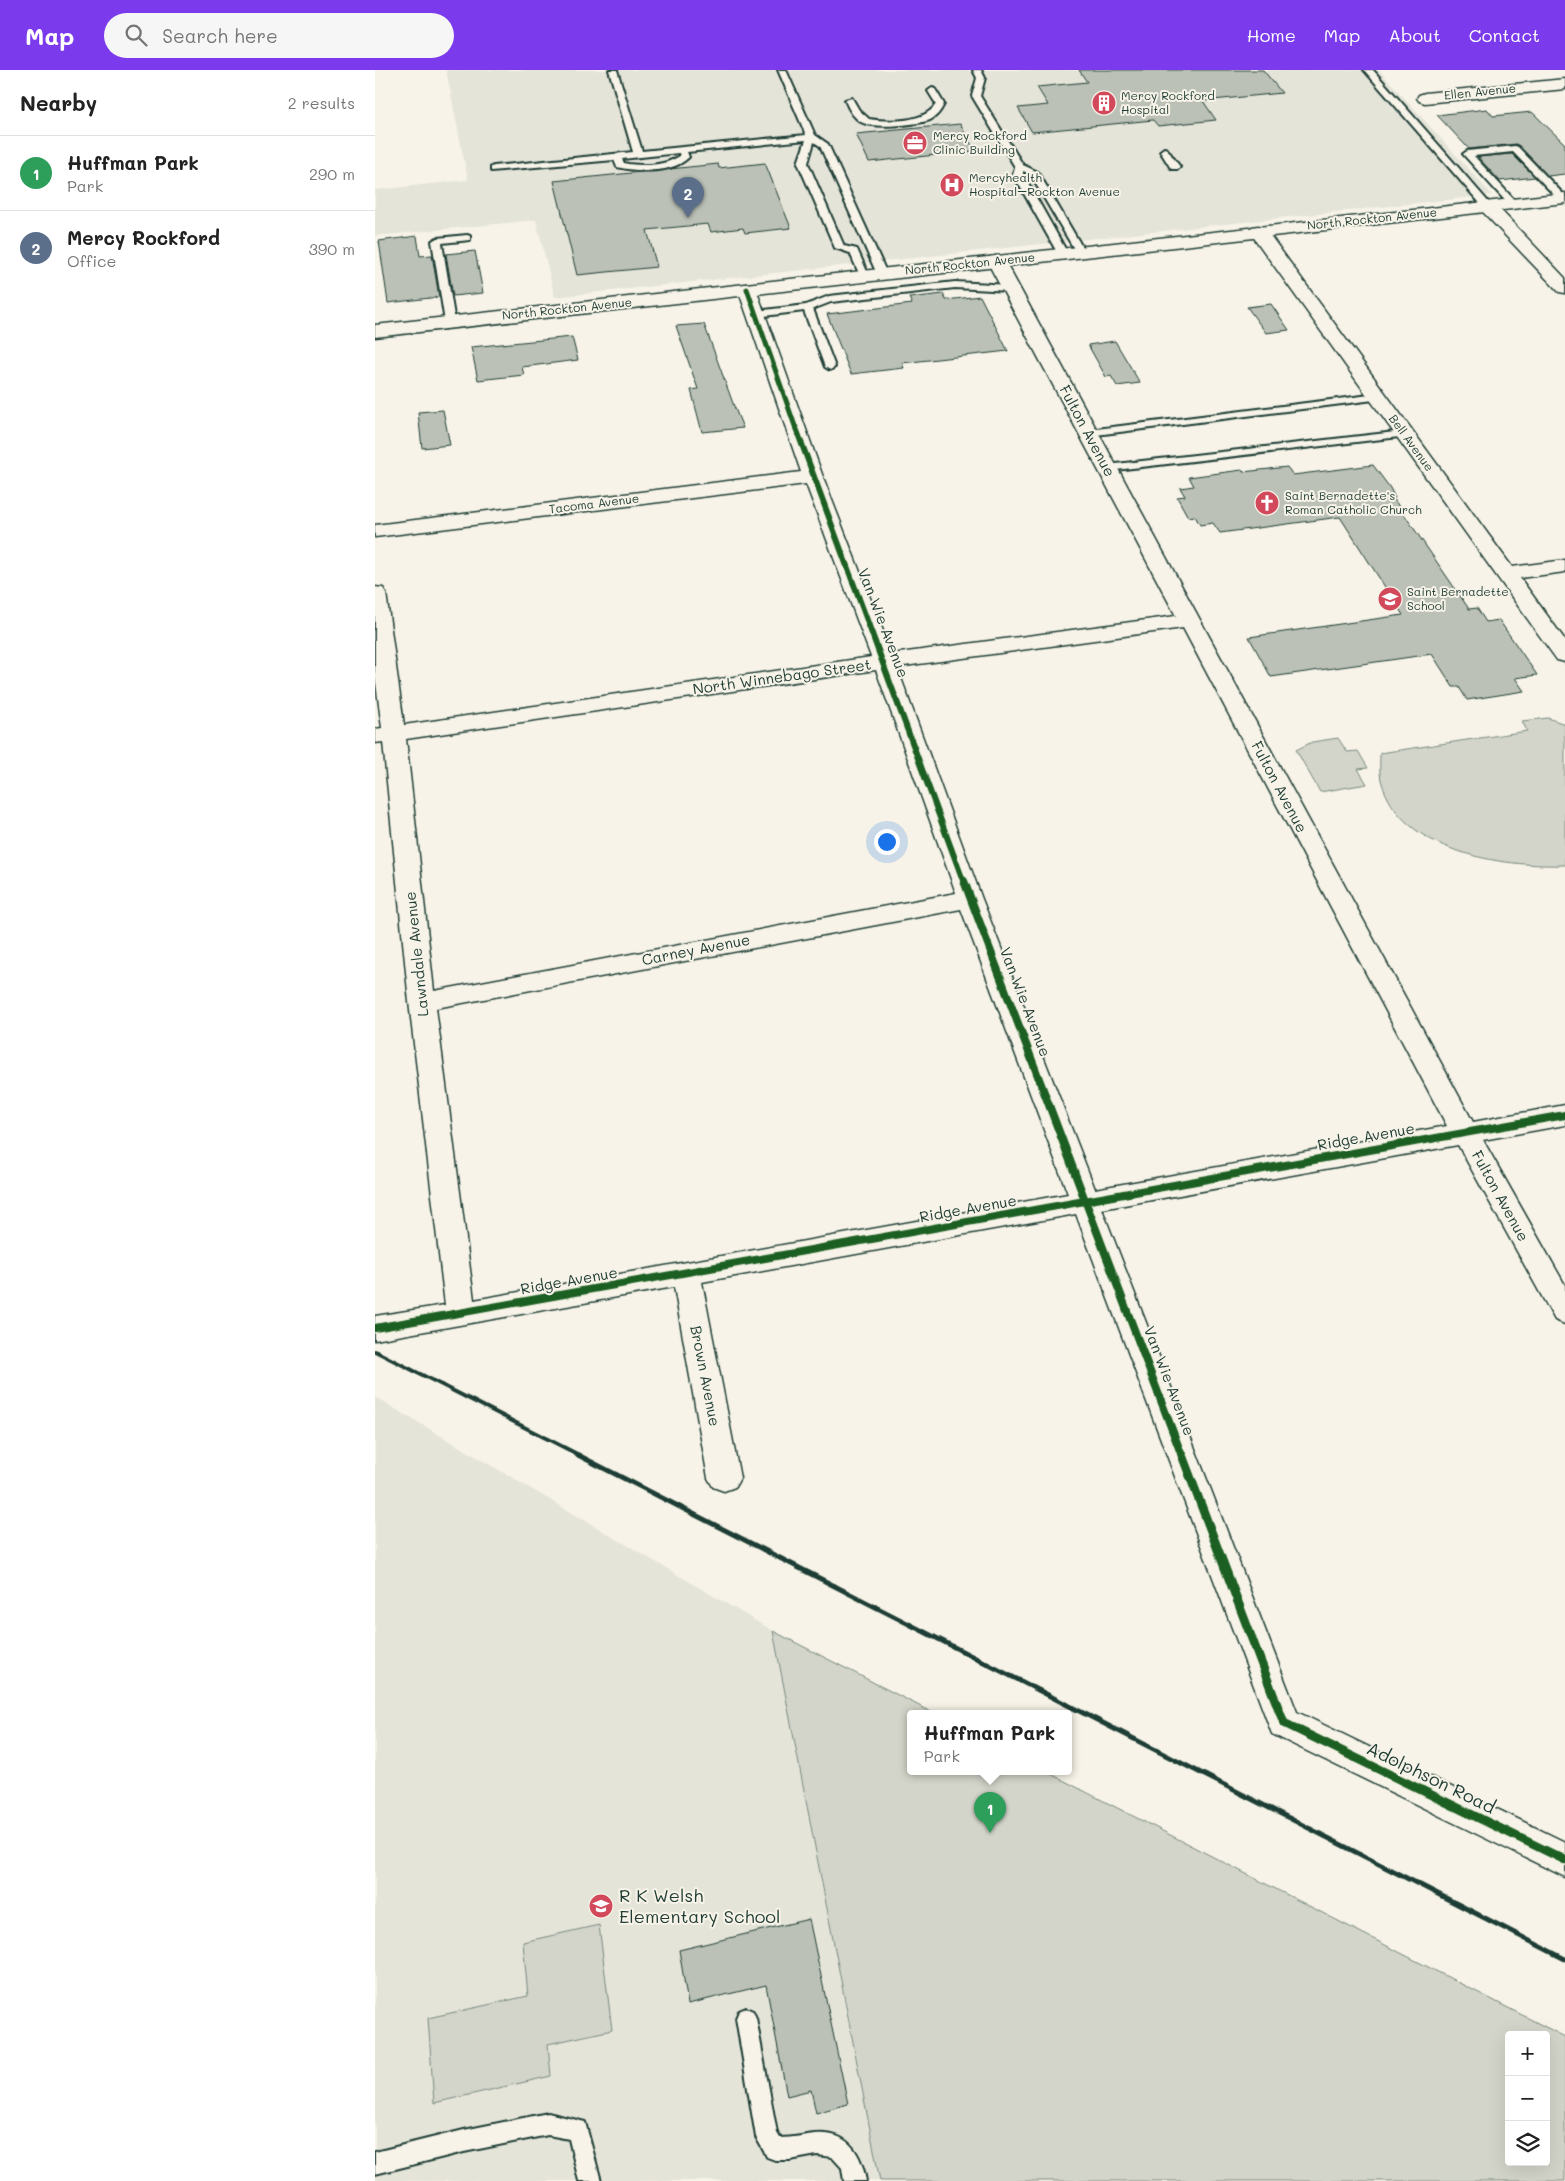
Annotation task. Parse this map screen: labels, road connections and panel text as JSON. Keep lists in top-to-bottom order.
{
  "streets": {
    "street": [
      "Ellen Avenue",
      "North Rockton Avenue",
      "Fulton Avenue",
      "Bell Avenue",
      "Tacoma Avenue",
      "Van Wie Avenue",
      "North Winnebago Street",
      "Carney Avenue",
      "Lawndale Avenue",
      "Ridge Avenue",
      "Brown Avenue",
      "Adolphson Road"
    ]
  },
  "crossings": [
    ["North Rockton Avenue", "Fulton Avenue"],
    ["North Rockton Avenue", "Bell Avenue"],
    ["North Rockton Avenue", "Van Wie Avenue"],
    ["Fulton Avenue", "North Winnebago Street"],
    ["Fulton Avenue", "Ridge Avenue"],
    ["Tacoma Avenue", "Van Wie Avenue"],
    ["Van Wie Avenue", "North Winnebago Street"],
    ["Van Wie Avenue", "Carney Avenue"],
    ["Van Wie Avenue", "Ridge Avenue"],
    ["Van Wie Avenue", "Adolphson Road"],
    ["North Winnebago Street", "Lawndale Avenue"],
    ["Carney Avenue", "Lawndale Avenue"],
    ["Lawndale Avenue", "Ridge Avenue"],
    ["Ridge Avenue", "Brown Avenue"]
  ],
  "places": {
    "building": ["Mercy Rockford Hospital"],
    "office": ["Mercy Rockford Clinic Building"],
    "hospital": ["Mercyhealth Hospital–Rockton Avenue"],
    "church": ["Saint Bernadette's Roman Catholic Church"],
    "school or university": ["Saint Bernadette School", "R K Welsh Elementary School"]
  },
  "page": {
    "header": "Map",
    "search": "Search here",
    "nav": [
      "Home",
      "Map",
      "About",
      "Contact"
    ],
    "heading": ["Nearby", "2 results"],
    "list": [
      {
        "mark": "1",
        "name": "Huffman Park",
        "note": "Park",
        "value": "290 m"
      },
      {
        "mark": "2",
        "name": "Mercy Rockford",
        "note": "Office",
        "value": "390 m"
      }
    ],
    "pins": ["2", "1"],
    "popup": ["Huffman Park", "Park"],
    "map_buttons": ["+", "−"]
  }
}
